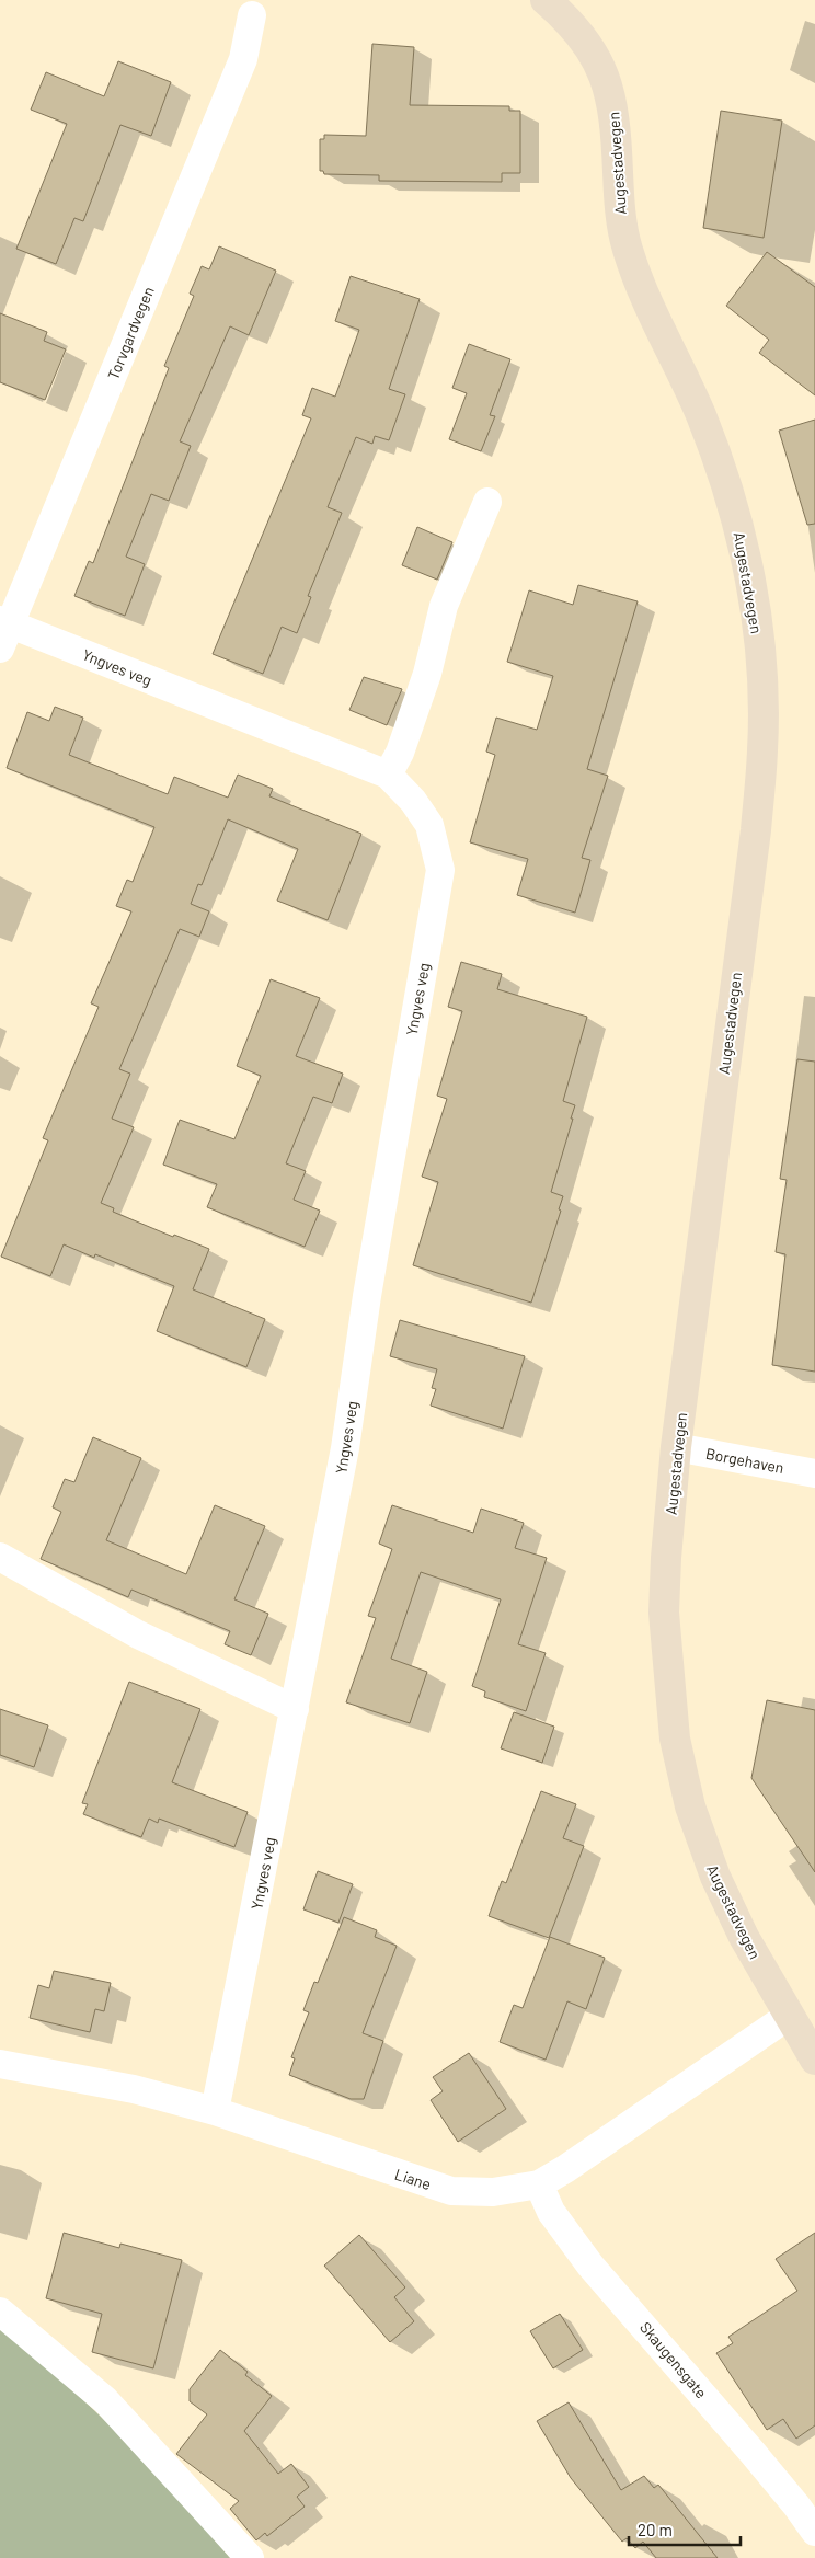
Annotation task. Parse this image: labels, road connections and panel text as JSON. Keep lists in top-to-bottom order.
{
  "streets": {
    "main road": ["Augestadvegen"],
    "street": [
      "Torvgardvegen",
      "Yngves veg",
      "Borgehaven",
      "Liane",
      "Skaugensgate"
    ]
  },
  "crossings": [
    ["Augestadvegen", "Borgehaven"],
    ["Augestadvegen", "Liane"],
    ["Torvgardvegen", "Yngves veg"],
    ["Yngves veg", "Liane"],
    ["Liane", "Skaugensgate"]
  ],
  "scale_bar": "20 m"
}
